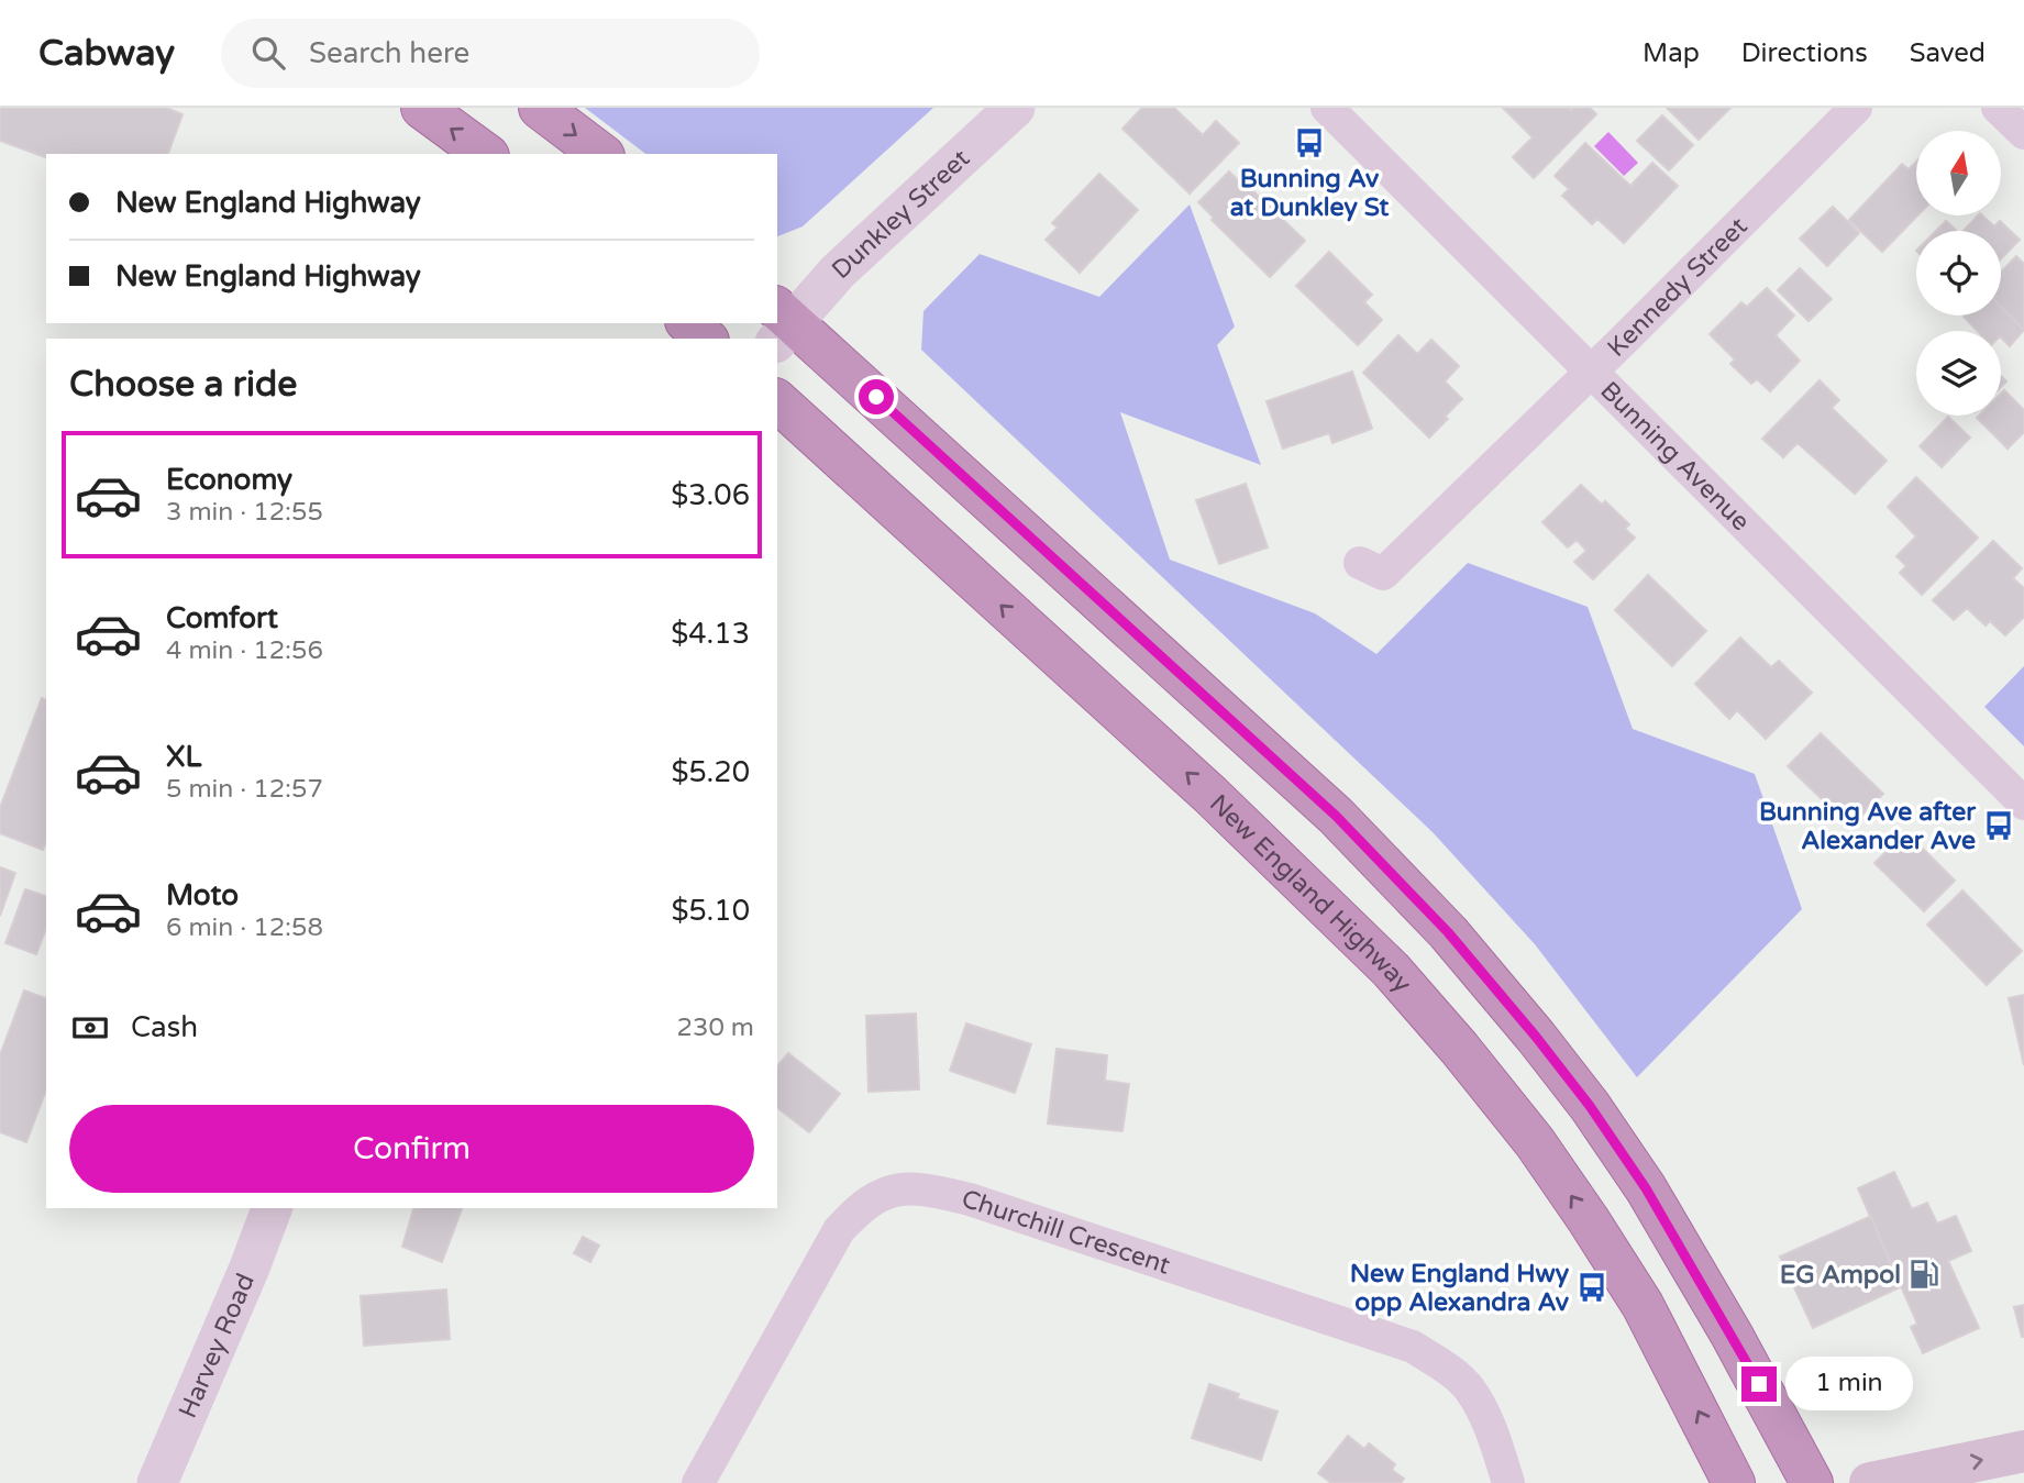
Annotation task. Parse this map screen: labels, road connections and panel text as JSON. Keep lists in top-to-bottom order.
{
  "streets": {
    "highway": ["New England Highway"],
    "street": [
      "Dunkley Street",
      "Kennedy Street",
      "Bunning Avenue",
      "Churchill Crescent",
      "Harvey Road"
    ]
  },
  "crossings": [
    ["Kennedy Street", "Bunning Avenue"]
  ],
  "places": {
    "bus stop": ["Bunning Av at Dunkley St", "Bunning Ave after Alexander Ave", "New England Hwy opp Alexandra Av"],
    "fuel station": ["EG Ampol"]
  },
  "north": "top",
  "page": {
    "header": "Cabway",
    "search": "Search here",
    "nav": ["Map", "Directions", "Saved"],
    "banner": ["New England Highway", "New England Highway"],
    "heading": "Choose a ride",
    "list": [
      {
        "name": "Economy",
        "note": "3 min · 12:55",
        "value": "$3.06"
      },
      {
        "name": "Comfort",
        "note": "4 min · 12:56",
        "value": "$4.13"
      },
      {
        "name": "XL",
        "note": "5 min · 12:57",
        "value": "$5.20"
      },
      {
        "name": "Moto",
        "note": "6 min · 12:58",
        "value": "$5.10"
      }
    ],
    "pay": ["Cash", "230 m"],
    "buttons": "Confirm",
    "bubble": "1 min"
  }
}
